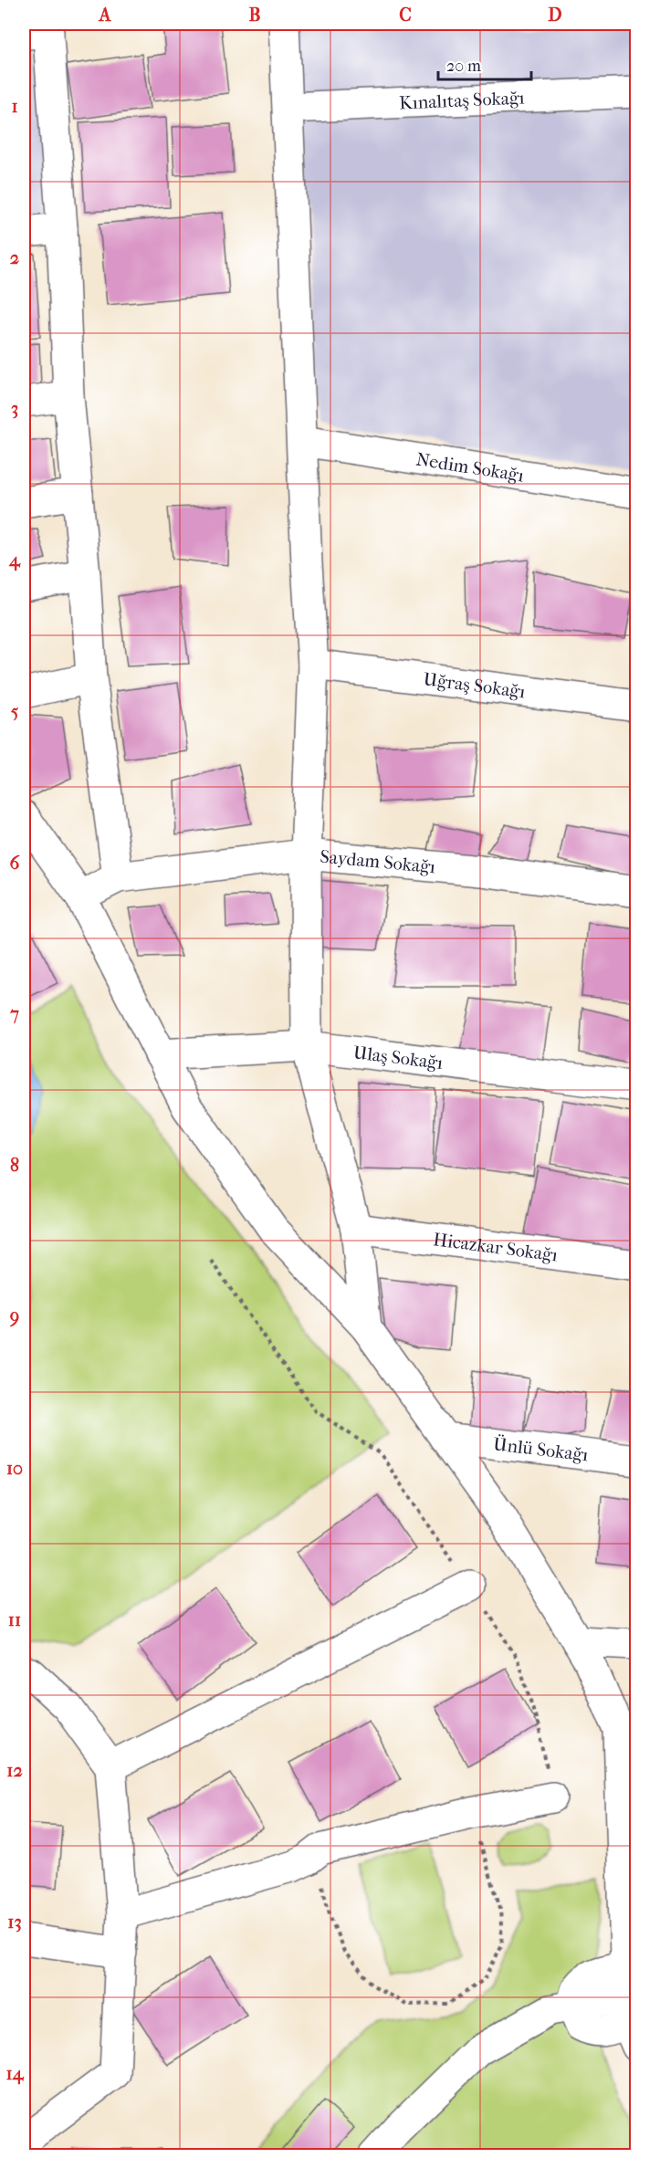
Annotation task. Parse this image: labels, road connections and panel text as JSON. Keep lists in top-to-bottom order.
{
  "streets": {
    "street": [
      "Kınalıtaş Sokağı",
      "Nedim Sokağı",
      "Uğraş Sokağı",
      "Saydam Sokağı",
      "Ulaş Sokağı",
      "Hicazkar Sokağı",
      "Ünlü Sokağı"
    ]
  },
  "scale_bar": "20 m",
  "grid": {
    "columns": [
      "A",
      "B",
      "C",
      "D"
    ],
    "rows": [
      "1",
      "2",
      "3",
      "4",
      "5",
      "6",
      "7",
      "8",
      "9",
      "10",
      "11",
      "12",
      "13",
      "14"
    ]
  }
}
